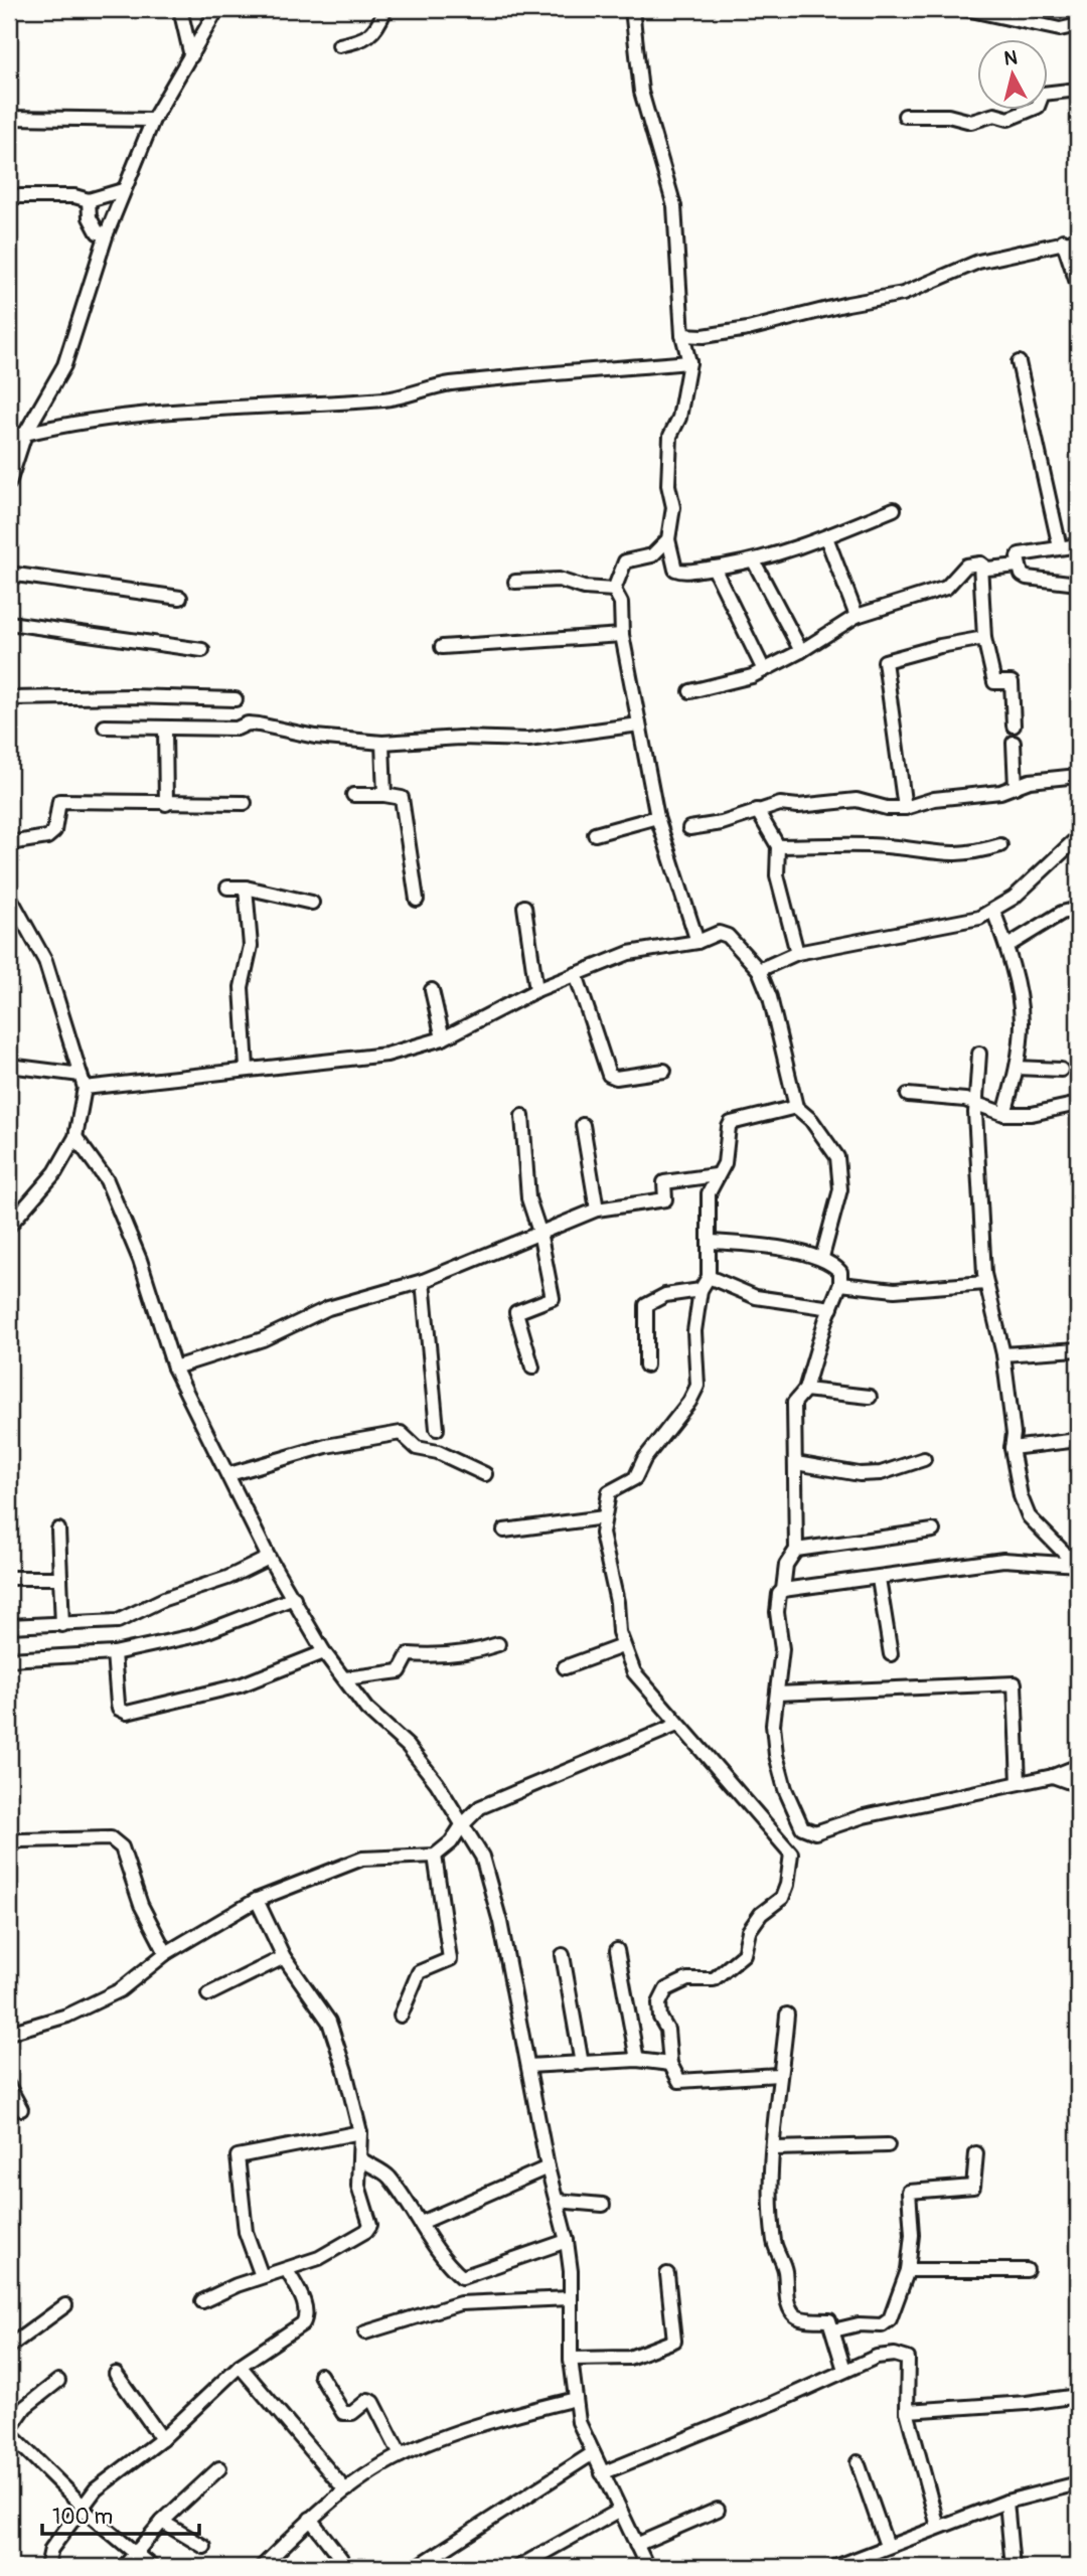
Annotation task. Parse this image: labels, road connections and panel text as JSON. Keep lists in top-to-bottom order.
{
  "scale_bar": "100 m",
  "north": "top"
}
